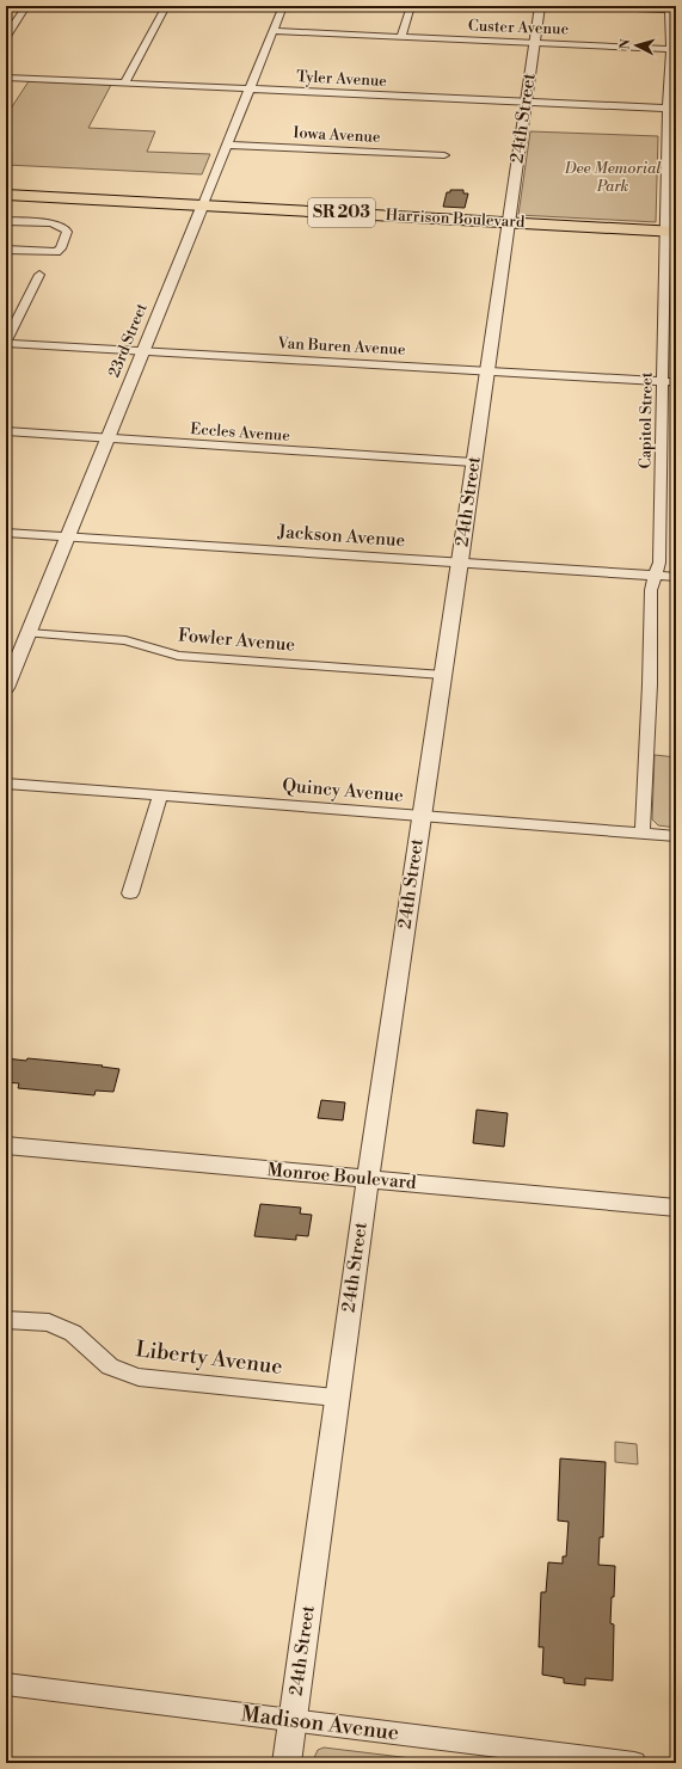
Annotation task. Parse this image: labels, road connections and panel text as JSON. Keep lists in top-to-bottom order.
{
  "streets": {
    "main road": ["SR 203", "Harrison Boulevard"],
    "street": [
      "Custer Avenue",
      "Tyler Avenue",
      "24th Street",
      "Iowa Avenue",
      "23rd Street",
      "Van Buren Avenue",
      "Capitol Street",
      "Eccles Avenue",
      "Jackson Avenue",
      "Fowler Avenue",
      "Quincy Avenue",
      "Monroe Boulevard",
      "Liberty Avenue",
      "Madison Avenue"
    ]
  },
  "crossings": [
    ["Custer Avenue", "24th Street"],
    ["Custer Avenue", "23rd Street"],
    ["Custer Avenue", "Capitol Street"],
    ["Tyler Avenue", "24th Street"],
    ["Tyler Avenue", "23rd Street"],
    ["Tyler Avenue", "Capitol Street"],
    ["24th Street", "Harrison Boulevard"],
    ["24th Street", "Van Buren Avenue"],
    ["24th Street", "Eccles Avenue"],
    ["24th Street", "Jackson Avenue"],
    ["24th Street", "Fowler Avenue"],
    ["24th Street", "Quincy Avenue"],
    ["24th Street", "Monroe Boulevard"],
    ["24th Street", "Liberty Avenue"],
    ["24th Street", "Madison Avenue"],
    ["Iowa Avenue", "23rd Street"],
    ["Harrison Boulevard", "23rd Street"],
    ["Harrison Boulevard", "Capitol Street"],
    ["23rd Street", "Van Buren Avenue"],
    ["23rd Street", "Eccles Avenue"],
    ["23rd Street", "Jackson Avenue"],
    ["23rd Street", "Fowler Avenue"],
    ["Van Buren Avenue", "Capitol Street"],
    ["Capitol Street", "Jackson Avenue"],
    ["Capitol Street", "Quincy Avenue"]
  ],
  "parks": ["Dee Memorial Park"],
  "north": "left"
}
